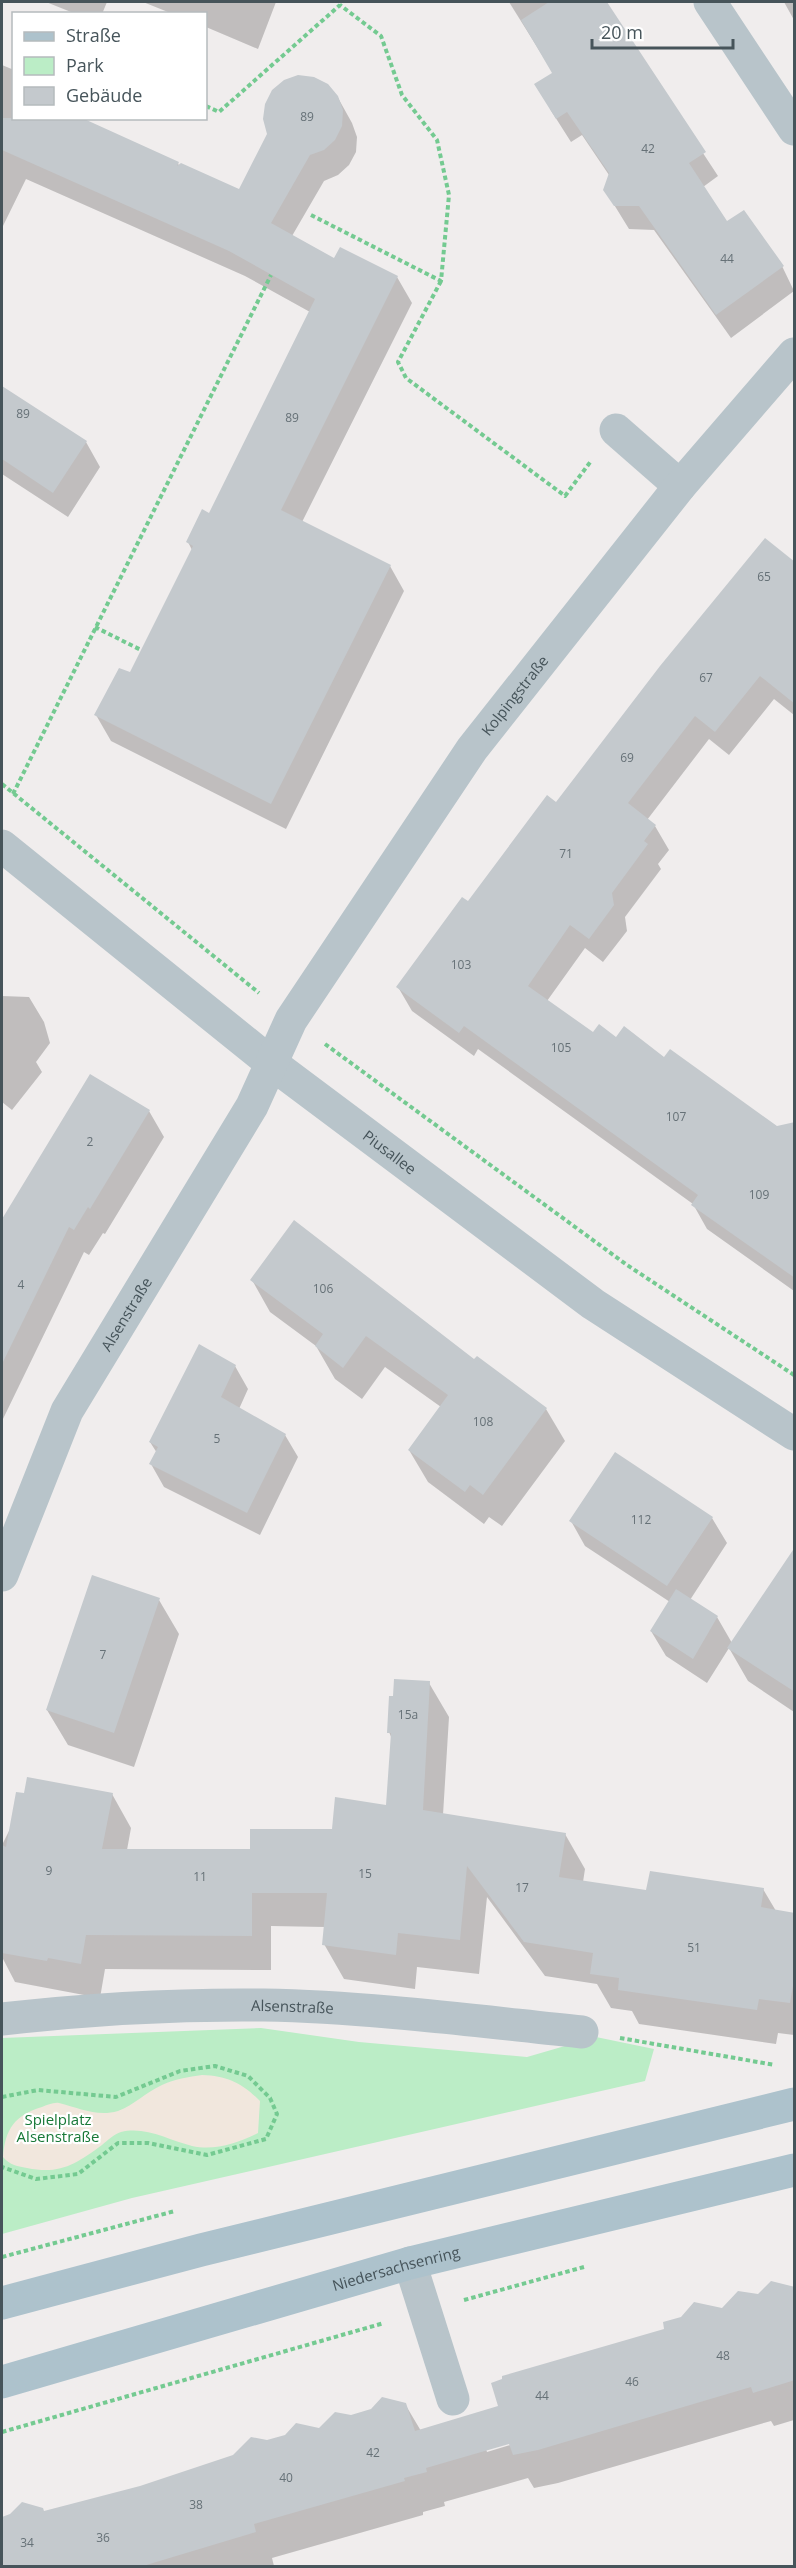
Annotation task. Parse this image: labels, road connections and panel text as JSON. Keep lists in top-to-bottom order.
{
  "streets": {
    "main road": ["Niedersachsenring"],
    "street": ["Kolpingstraße", "Piusallee", "Alsenstraße"]
  },
  "crossings": [
    ["Kolpingstraße", "Piusallee"],
    ["Kolpingstraße", "Alsenstraße"],
    ["Piusallee", "Alsenstraße"]
  ],
  "parks": ["Spielplatz Alsenstraße"],
  "house_numbers": [
    "89",
    "42",
    "44",
    "89",
    "89",
    "65",
    "67",
    "69",
    "71",
    "103",
    "105",
    "107",
    "2",
    "109",
    "4",
    "106",
    "108",
    "5",
    "112",
    "7",
    "15a",
    "9",
    "15",
    "11",
    "17",
    "51",
    "48",
    "46",
    "44",
    "42",
    "40",
    "38",
    "36",
    "34"
  ],
  "legend": ["Straße", "Park", "Gebäude"],
  "scale_bar": "20 m"
}
